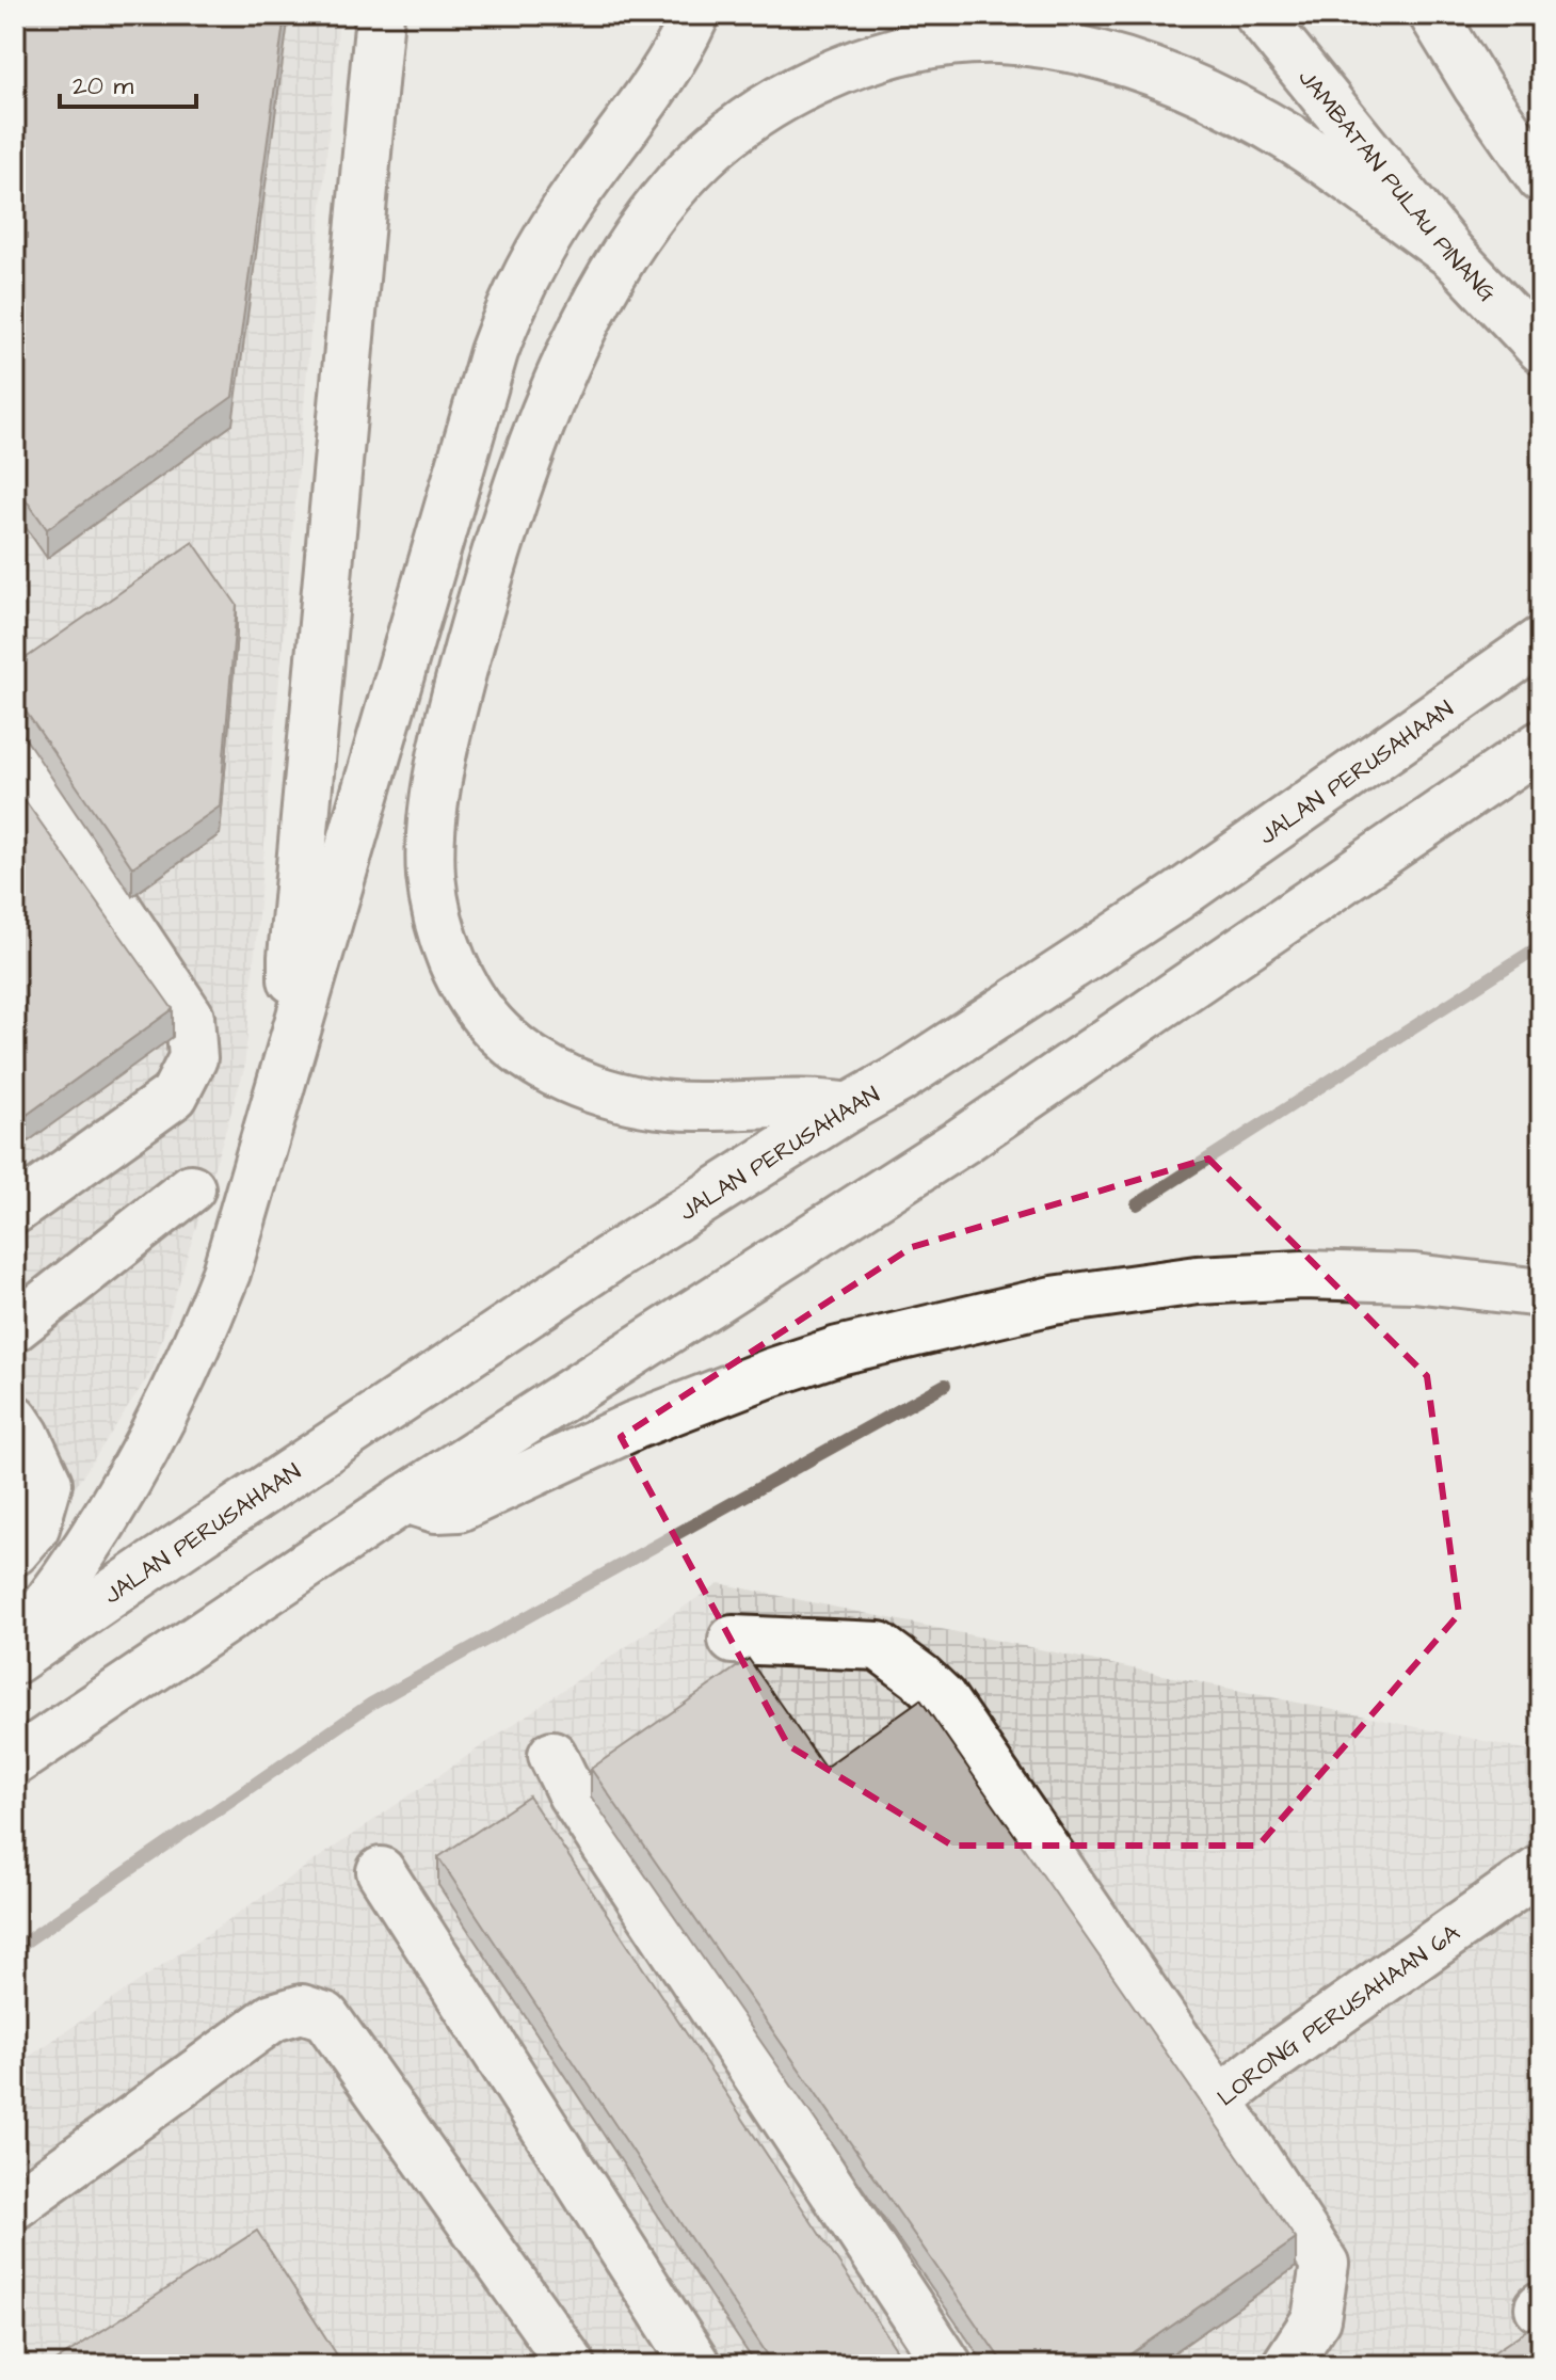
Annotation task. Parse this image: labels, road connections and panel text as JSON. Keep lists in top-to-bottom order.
{
  "streets": {
    "main road": ["JAMBATAN PULAU PINANG", "JALAN PERUSAHAAN", "LORONG PERUSAHAAN 6A"]
  },
  "scale_bar": "20 m"
}
